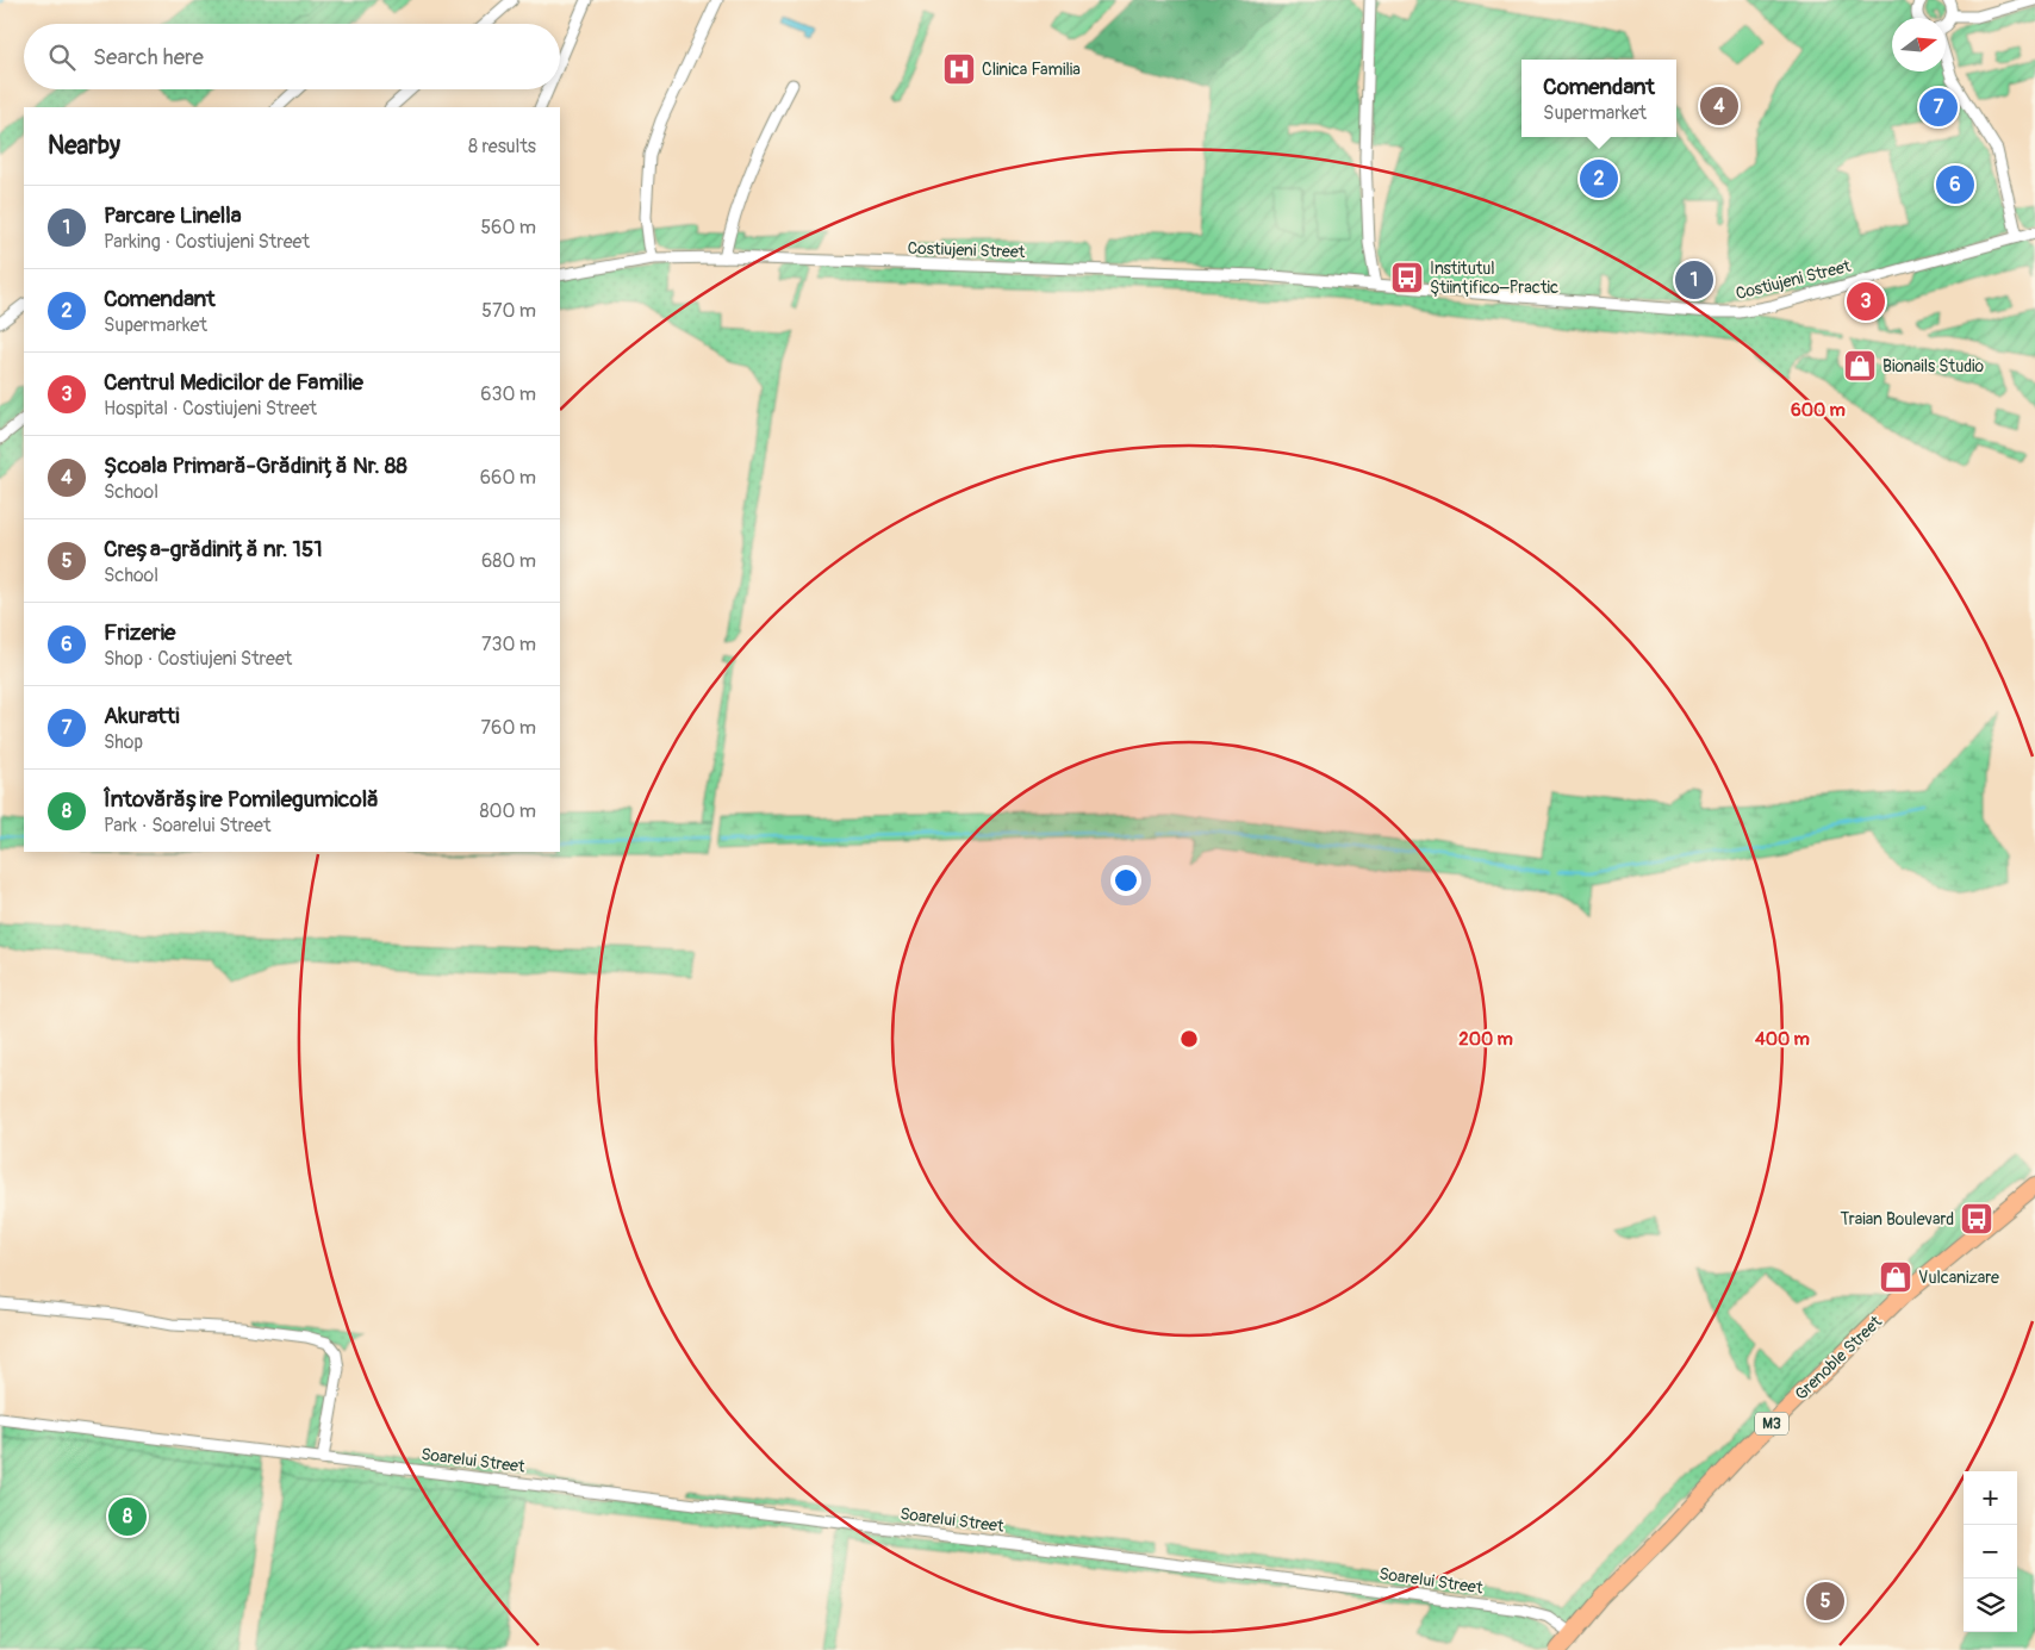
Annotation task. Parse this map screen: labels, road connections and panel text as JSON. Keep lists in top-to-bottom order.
{
  "streets": {
    "highway": ["Grenoble Street", "M3"],
    "street": ["Costiujeni Street", "Soarelui Street"]
  },
  "crossings": [
    ["Grenoble Street", "Soarelui Street"]
  ],
  "places": {
    "hospital": ["Clinica Familia"],
    "bus stop": ["Institutul Ştiinţifico–Practic", "Traian Boulevard"],
    "shop": ["Bionails Studio", "Vulcanizare"]
  },
  "north": "right",
  "page": {
    "search": "Search here",
    "popup": ["Comendant", "Supermarket"],
    "pins": [
      "4",
      "7",
      "2",
      "6",
      "1",
      "3",
      "8",
      "5"
    ],
    "heading": ["Nearby", "8 results"],
    "list": [
      {
        "mark": "1",
        "name": "Parcare Linella",
        "note": "Parking · Costiujeni Street",
        "value": "560 m"
      },
      {
        "mark": "2",
        "name": "Comendant",
        "note": "Supermarket",
        "value": "570 m"
      },
      {
        "mark": "3",
        "name": "Centrul Medicilor de Familie",
        "note": "Hospital · Costiujeni Street",
        "value": "630 m"
      },
      {
        "mark": "4",
        "name": "Școala Primară-Grădiniță Nr. 88",
        "note": "School",
        "value": "660 m"
      },
      {
        "mark": "5",
        "name": "Creșa-grădiniță nr. 151",
        "note": "School",
        "value": "680 m"
      },
      {
        "mark": "6",
        "name": "Frizerie",
        "note": "Shop · Costiujeni Street",
        "value": "730 m"
      },
      {
        "mark": "7",
        "name": "Akuratti",
        "note": "Shop",
        "value": "760 m"
      },
      {
        "mark": "8",
        "name": "Întovărășire Pomilegumicolă",
        "note": "Park · Soarelui Street",
        "value": "800 m"
      }
    ],
    "map_buttons": ["+", "−"]
  },
  "rings": ["600 m", "200 m", "400 m"]
}
